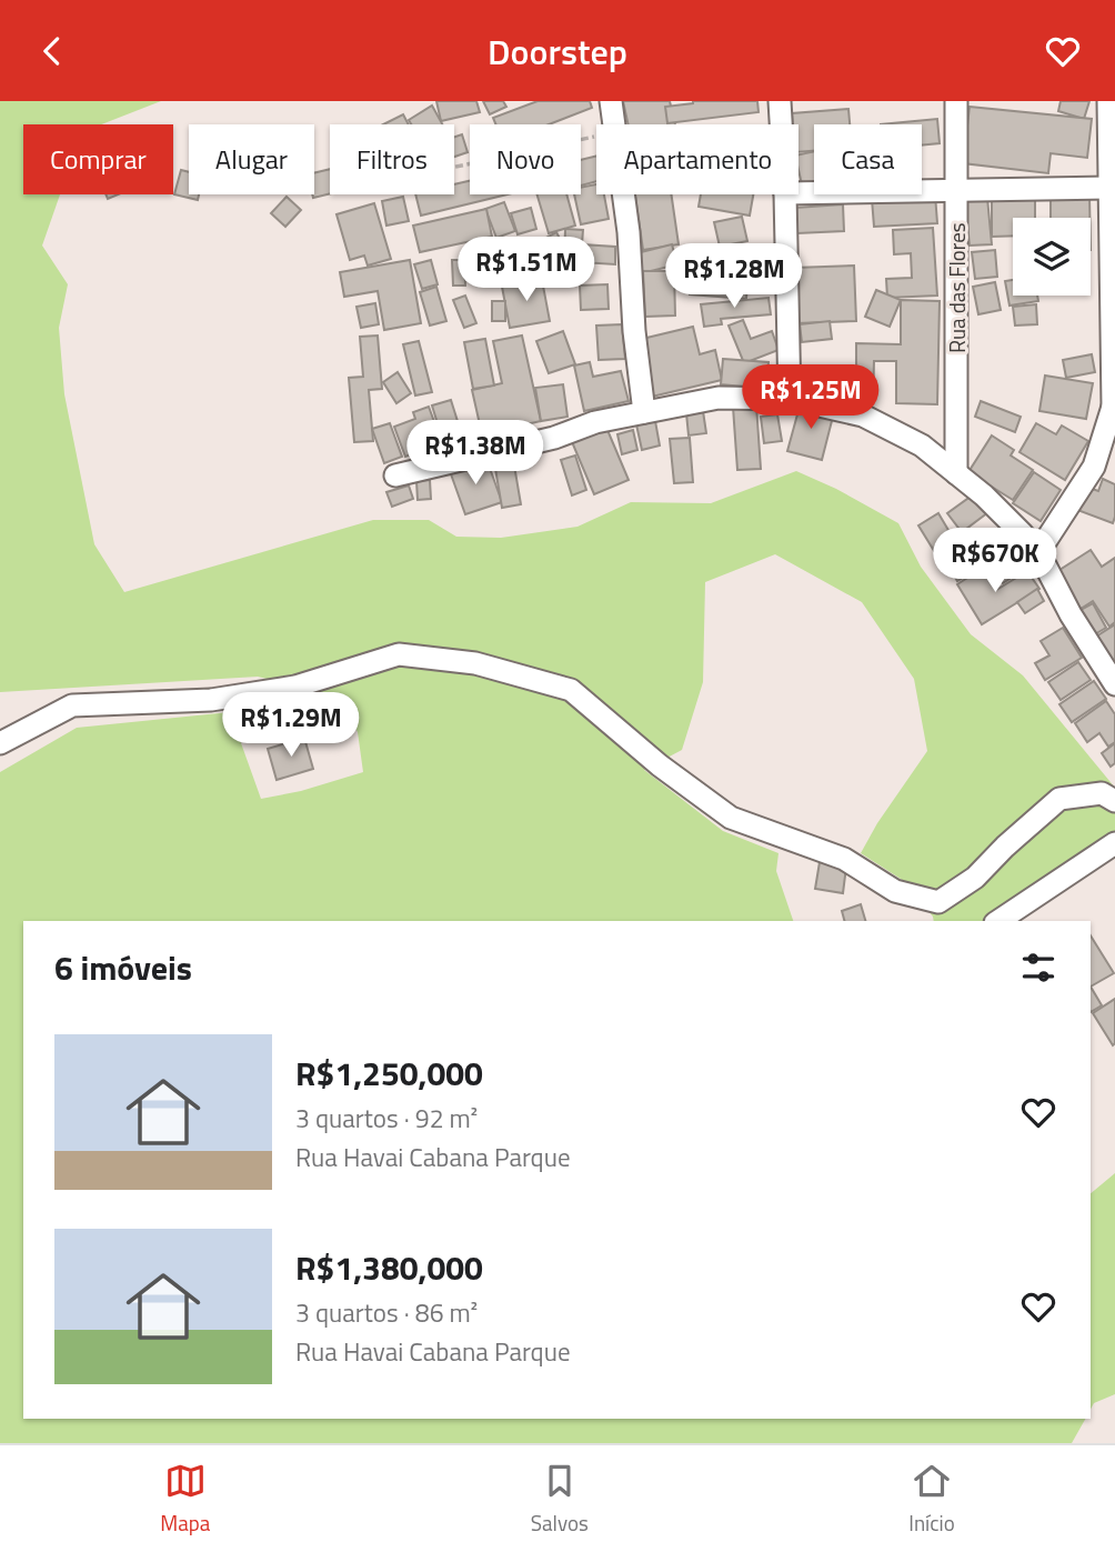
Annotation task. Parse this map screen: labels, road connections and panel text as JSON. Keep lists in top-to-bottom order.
{
  "streets": {
    "street": ["Rua das Flores"]
  },
  "page": {
    "header": "Doorstep",
    "chip": [
      "Comprar",
      "Alugar",
      "Filtros",
      "Novo",
      "Apartamento",
      "Casa"
    ],
    "price": [
      "R$1.51M",
      "R$1.28M",
      "R$1.25M",
      "R$1.38M",
      "R$670K",
      "R$1.29M"
    ],
    "heading": "6 imóveis",
    "list": [
      {
        "name": "R$1,250,000",
        "note": "3 quartos · 92 m² · Rua Havai Cabana Parque"
      },
      {
        "name": "R$1,380,000",
        "note": "3 quartos · 86 m² · Rua Havai Cabana Parque"
      }
    ],
    "tabs": ["Mapa", "Salvos", "Início"]
  }
}
